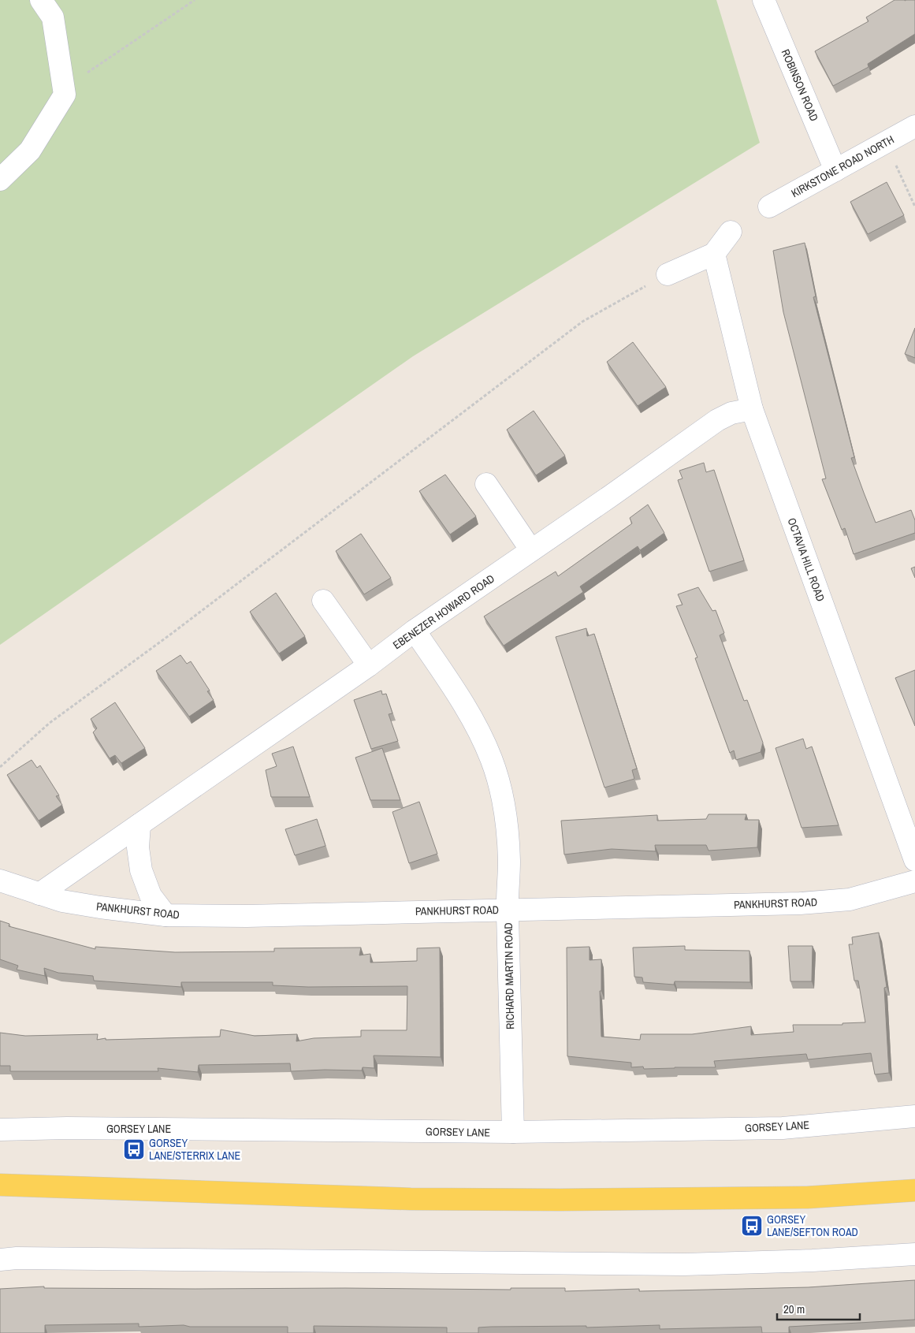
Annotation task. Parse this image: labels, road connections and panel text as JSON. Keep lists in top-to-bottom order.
{
  "streets": {
    "street": [
      "ROBINSON ROAD",
      "KIRKSTONE ROAD NORTH",
      "OCTAVIA HILL ROAD",
      "EBENEZER HOWARD ROAD",
      "PANKHURST ROAD",
      "RICHARD MARTIN ROAD",
      "GORSEY LANE"
    ]
  },
  "crossings": [
    ["ROBINSON ROAD", "KIRKSTONE ROAD NORTH"],
    ["OCTAVIA HILL ROAD", "EBENEZER HOWARD ROAD"],
    ["EBENEZER HOWARD ROAD", "PANKHURST ROAD"],
    ["EBENEZER HOWARD ROAD", "RICHARD MARTIN ROAD"],
    ["PANKHURST ROAD", "RICHARD MARTIN ROAD"],
    ["RICHARD MARTIN ROAD", "GORSEY LANE"]
  ],
  "places": {
    "bus stop": ["GORSEY LANE/STERRIX LANE", "GORSEY LANE/SEFTON ROAD"]
  },
  "scale_bar": "20 m"
}
